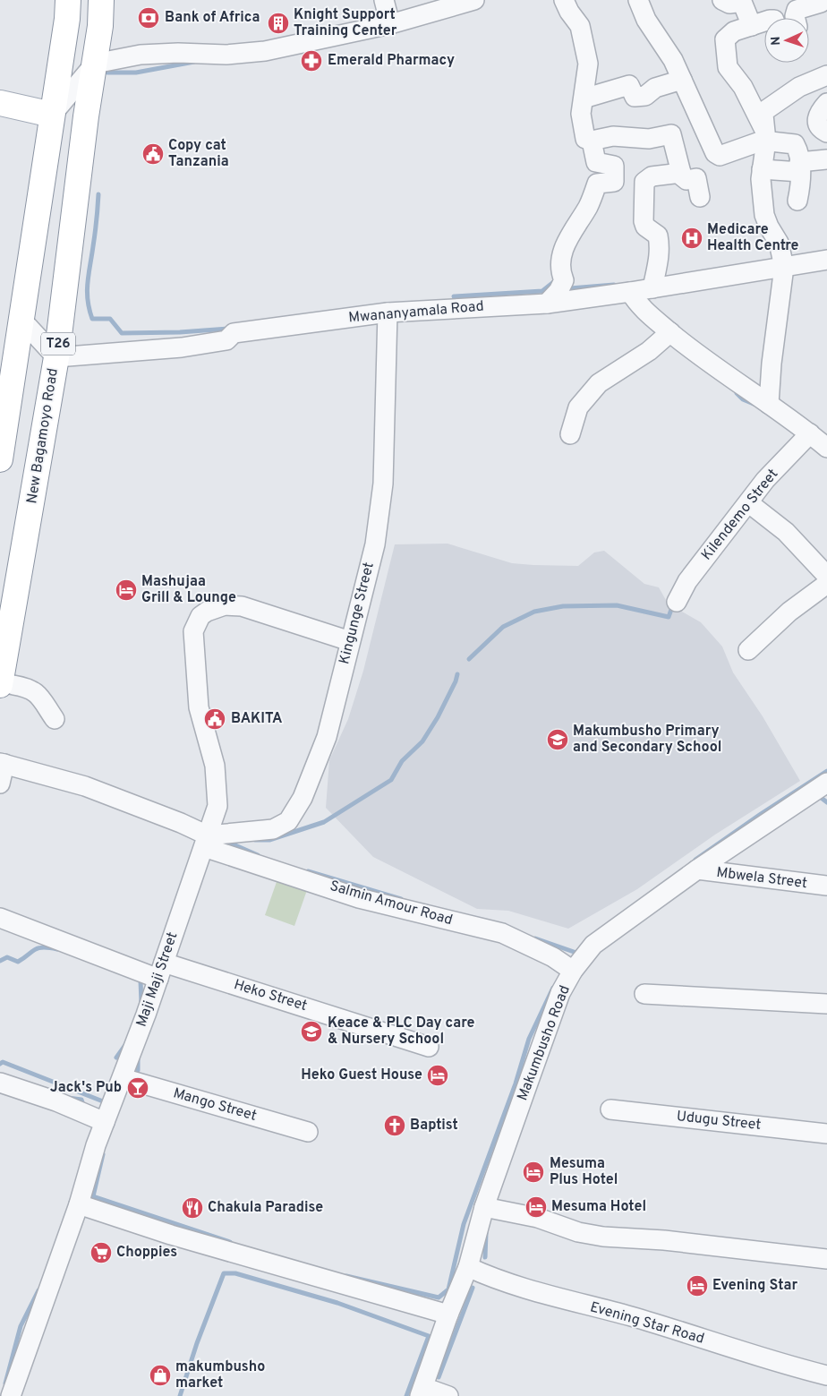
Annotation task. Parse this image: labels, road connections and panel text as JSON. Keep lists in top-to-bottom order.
{
  "streets": {
    "main road": ["T26", "New Bagamoyo Road"],
    "street": [
      "Mwananyamala Road",
      "Kilendemo Street",
      "Kingunge Street",
      "Mbwela Street",
      "Salmin Amour Road",
      "Maji Maji Street",
      "Heko Street",
      "Makumbusho Road",
      "Mango Street",
      "Udugu Street",
      "Evening Star Road"
    ]
  },
  "crossings": [
    ["Mwananyamala Road", "New Bagamoyo Road"],
    ["Mwananyamala Road", "Kingunge Street"],
    ["Kingunge Street", "Salmin Amour Road"],
    ["Kingunge Street", "Maji Maji Street"],
    ["Mbwela Street", "Makumbusho Road"],
    ["Salmin Amour Road", "Maji Maji Street"],
    ["Salmin Amour Road", "Makumbusho Road"],
    ["Maji Maji Street", "Heko Street"],
    ["Maji Maji Street", "Mango Street"],
    ["Makumbusho Road", "Evening Star Road"]
  ],
  "places": {
    "bank": ["Bank of Africa"],
    "building": ["Knight Support Training Center"],
    "pharmacy": ["Emerald Pharmacy"],
    "public building": ["Copy cat Tanzania", "BAKITA"],
    "hospital": ["Medicare Health Centre"],
    "hotel": [
      "Mashujaa Grill & Lounge",
      "Heko Guest House",
      "Mesuma Plus Hotel",
      "Mesuma Hotel",
      "Evening Star"
    ],
    "school or university": ["Makumbusho Primary and Secondary School", "Keace & PLC Day care & Nursery School"],
    "bar": ["Jack's Pub"],
    "church": ["Baptist"],
    "restaurant": ["Chakula Paradise"],
    "supermarket": ["Choppies"],
    "shop": ["makumbusho market"]
  },
  "north": "left"
}
